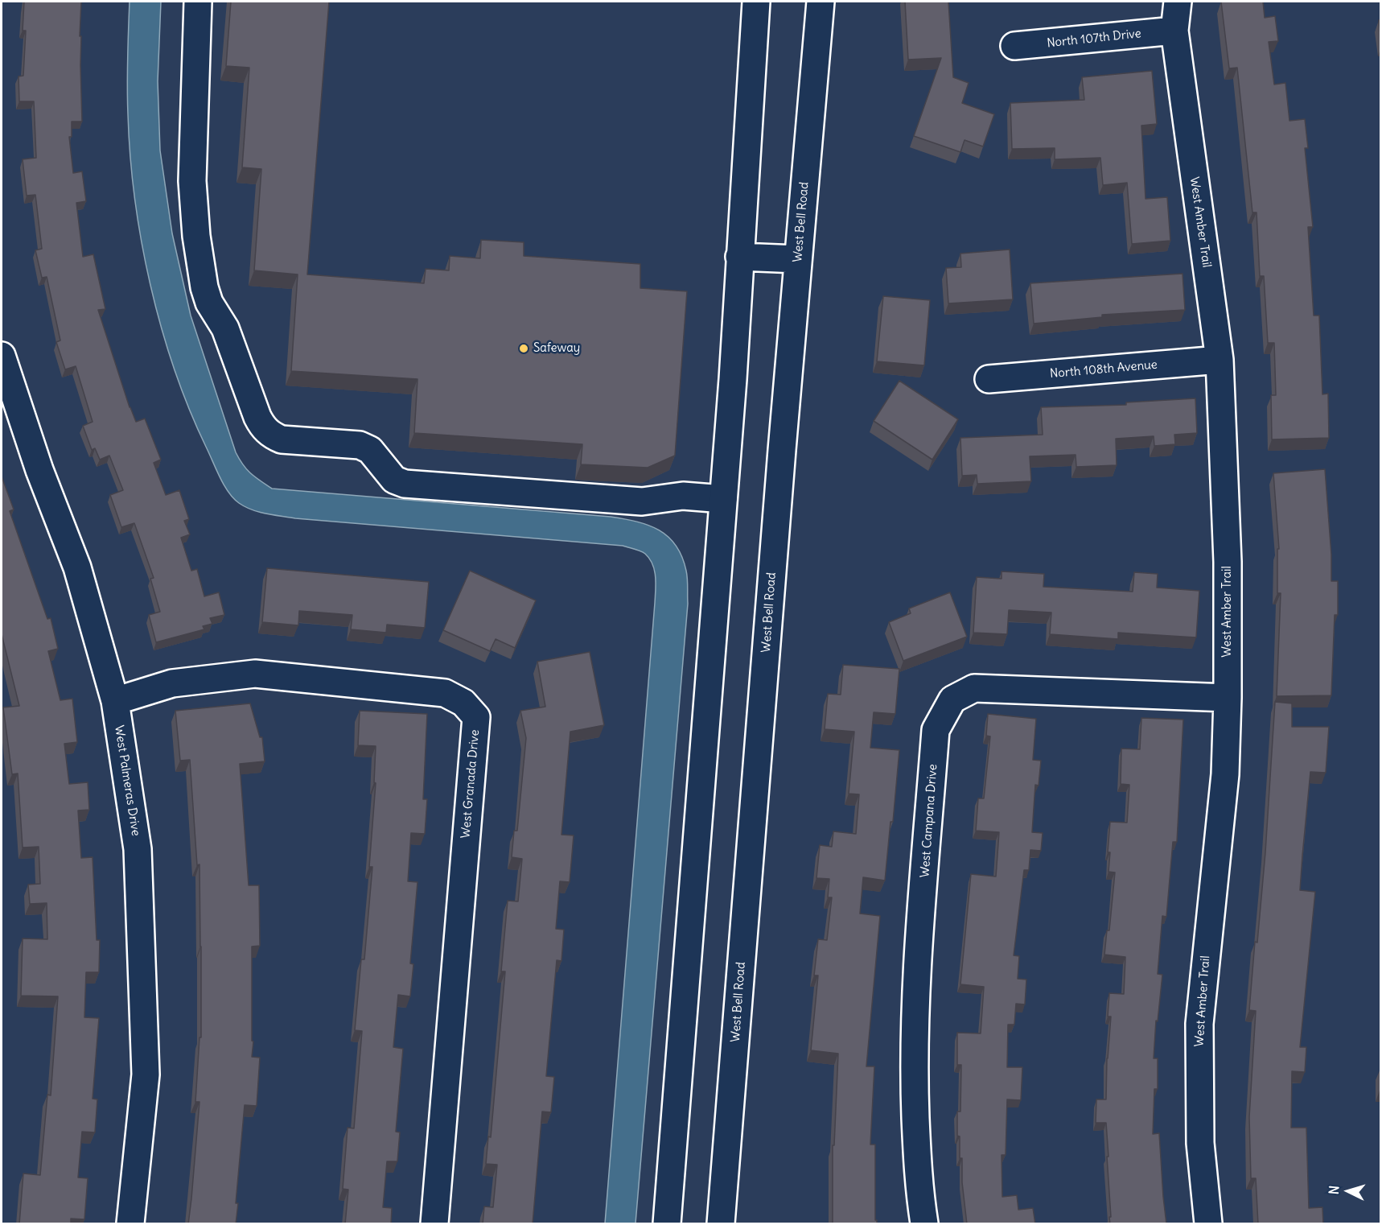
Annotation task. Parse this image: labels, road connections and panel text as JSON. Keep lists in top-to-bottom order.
{
  "streets": {
    "street": [
      "North 107th Drive",
      "West Bell Road",
      "West Amber Trail",
      "North 108th Avenue",
      "West Palmeras Drive",
      "West Granada Drive",
      "West Campana Drive"
    ]
  },
  "crossings": [
    ["North 107th Drive", "West Amber Trail"],
    ["West Amber Trail", "North 108th Avenue"],
    ["West Amber Trail", "West Campana Drive"],
    ["West Palmeras Drive", "West Granada Drive"]
  ],
  "places": ["Safeway"],
  "north": "left"
}
